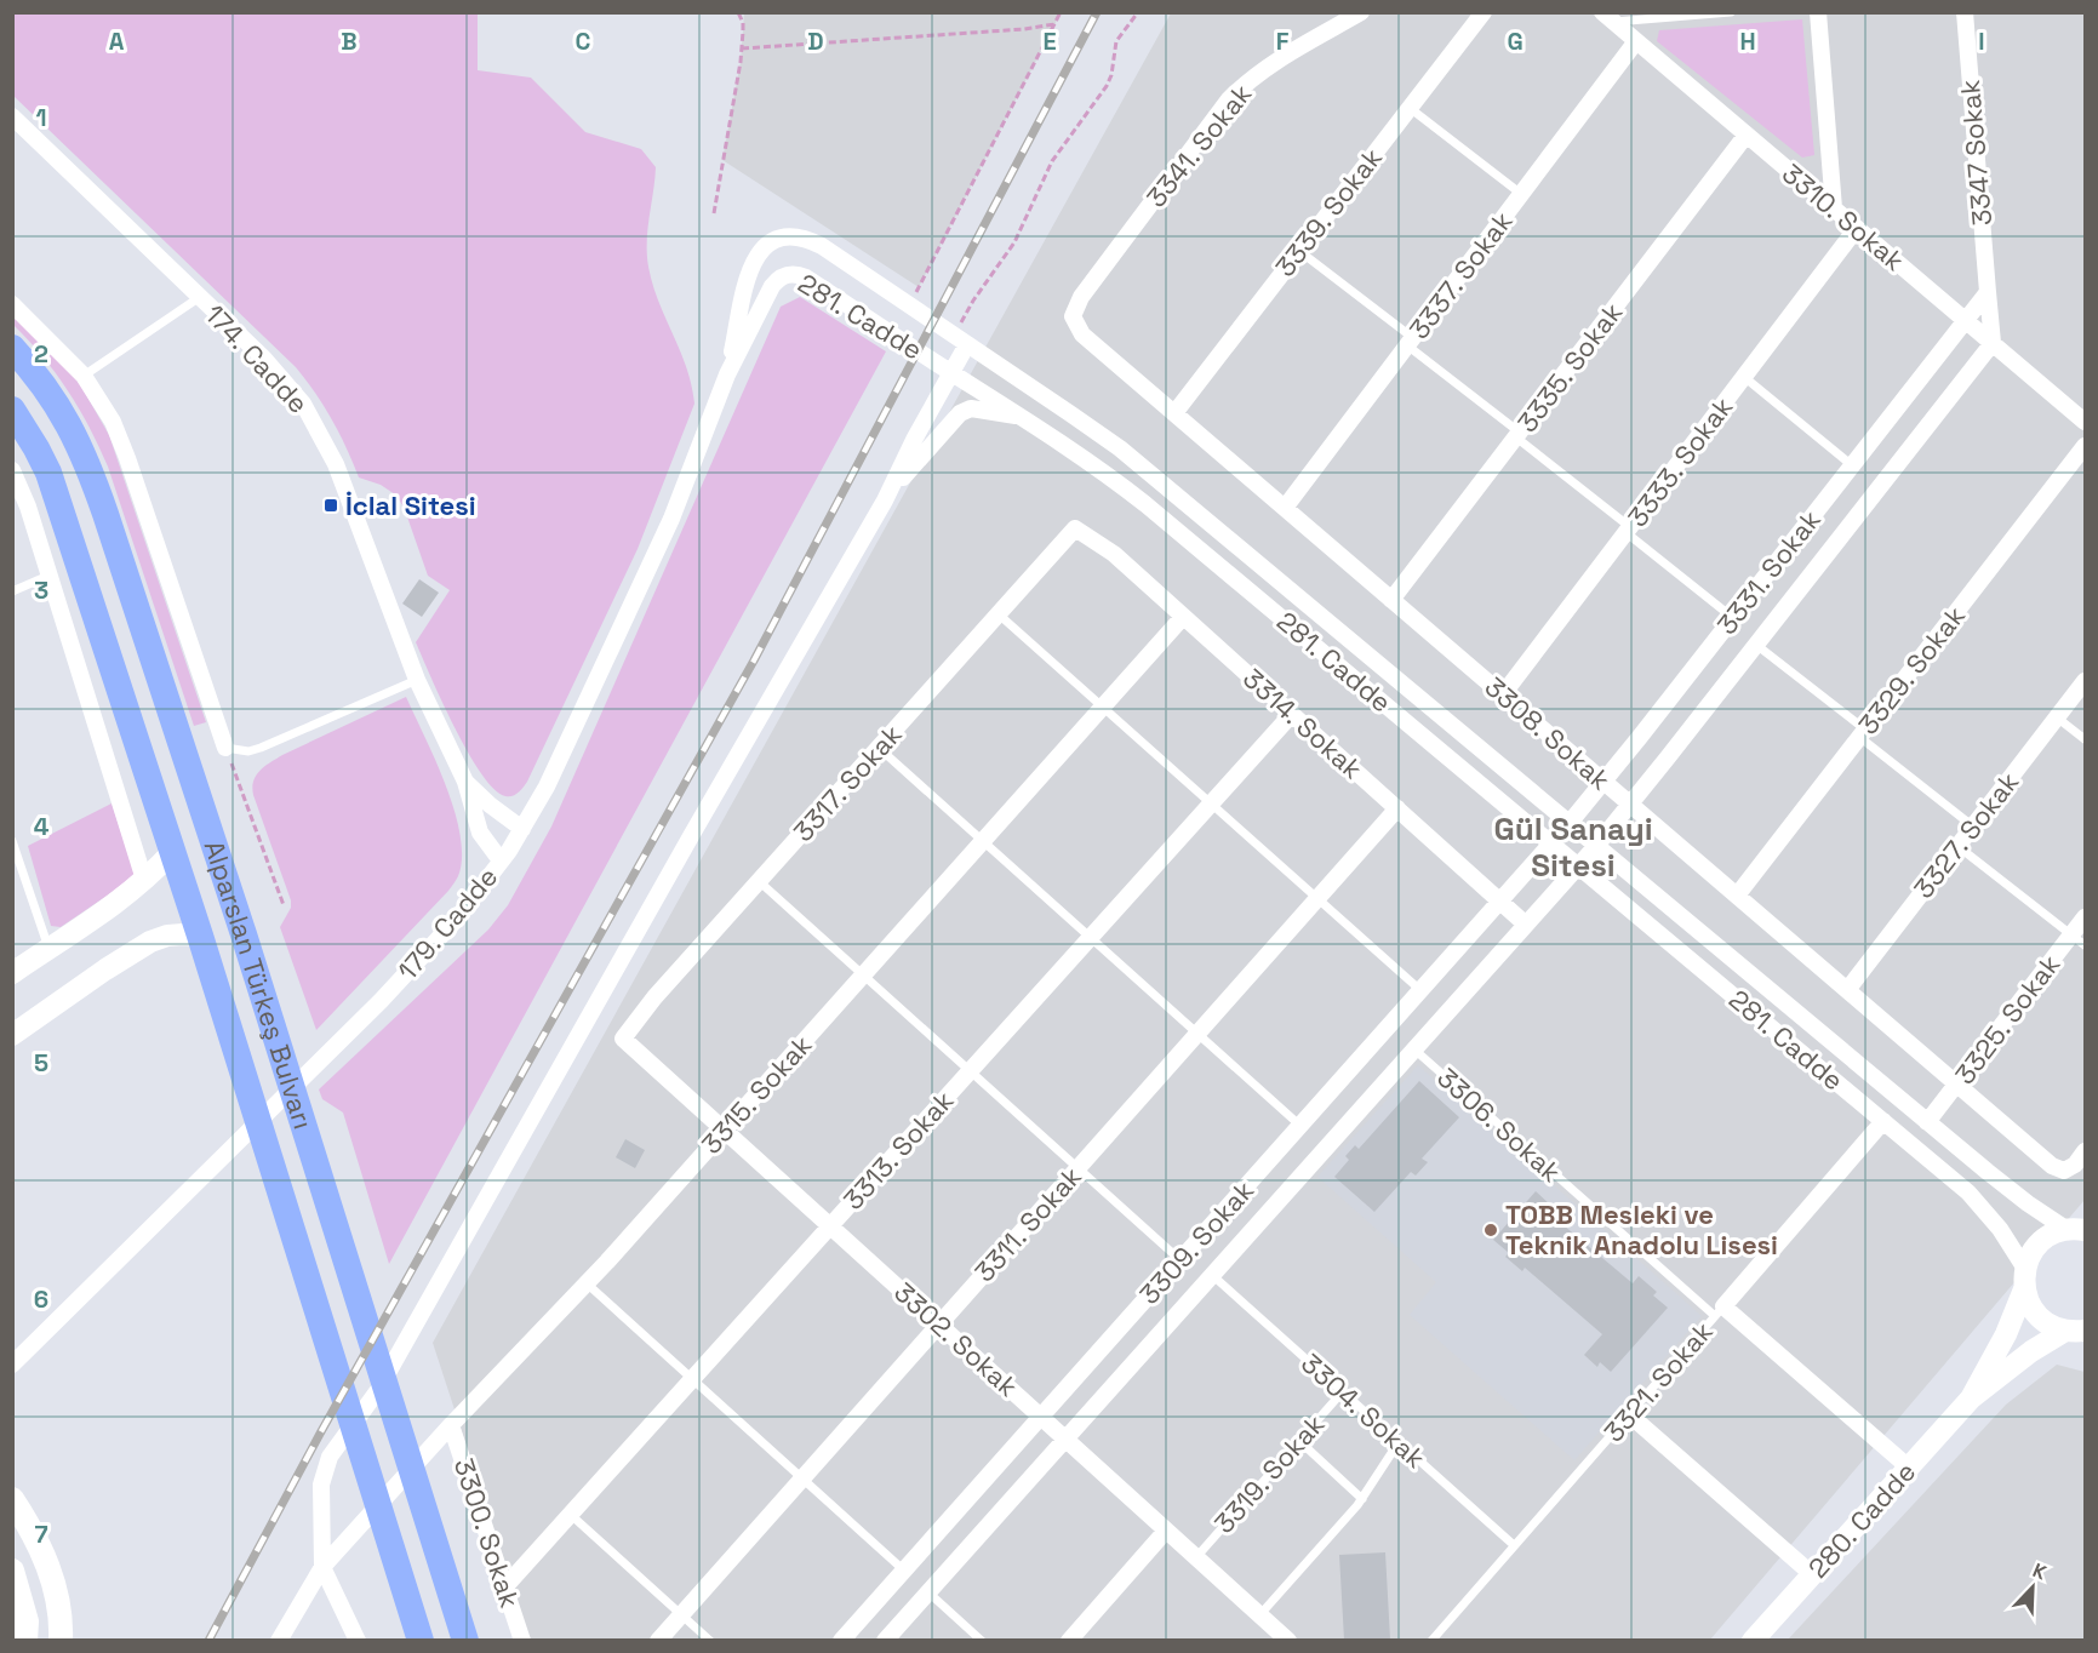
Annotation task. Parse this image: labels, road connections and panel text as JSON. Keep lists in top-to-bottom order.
{
  "streets": {
    "highway": ["Alparslan Türkeş Bulvarı"],
    "street": [
      "3341. Sokak",
      "3347 Sokak",
      "3339. Sokak",
      "3310. Sokak",
      "3337. Sokak",
      "281. Cadde",
      "174. Cadde",
      "3335. Sokak",
      "3333. Sokak",
      "3331. Sokak",
      "3329. Sokak",
      "3314. Sokak",
      "3308. Sokak",
      "3317. Sokak",
      "3327. Sokak",
      "179. Cadde",
      "3325. Sokak",
      "3315. Sokak",
      "3306. Sokak",
      "3313. Sokak",
      "3311. Sokak",
      "3309. Sokak",
      "3302. Sokak",
      "3321. Sokak",
      "280. Cadde",
      "3300. Sokak"
    ],
    "lane": ["3304. Sokak", "3319. Sokak"]
  },
  "crossings": [
    ["3341. Sokak", "3308. Sokak"],
    ["3347 Sokak", "3310. Sokak"],
    ["3347 Sokak", "3331. Sokak"],
    ["3339. Sokak", "3308. Sokak"],
    ["3310. Sokak", "3337. Sokak"],
    ["3310. Sokak", "3335. Sokak"],
    ["3310. Sokak", "3333. Sokak"],
    ["3310. Sokak", "3331. Sokak"],
    ["3337. Sokak", "3308. Sokak"],
    ["281. Cadde", "3331. Sokak"],
    ["281. Cadde", "179. Cadde"],
    ["281. Cadde", "3325. Sokak"],
    ["281. Cadde", "3309. Sokak"],
    ["281. Cadde", "3321. Sokak"],
    ["281. Cadde", "280. Cadde"],
    ["3335. Sokak", "3308. Sokak"],
    ["3333. Sokak", "3308. Sokak"],
    ["3331. Sokak", "3308. Sokak"],
    ["3331. Sokak", "3309. Sokak"],
    ["3329. Sokak", "3308. Sokak"],
    ["3314. Sokak", "3317. Sokak"],
    ["3314. Sokak", "3315. Sokak"],
    ["3314. Sokak", "3313. Sokak"],
    ["3314. Sokak", "3311. Sokak"],
    ["3314. Sokak", "3309. Sokak"],
    ["3308. Sokak", "3327. Sokak"],
    ["3308. Sokak", "3325. Sokak"],
    ["3317. Sokak", "3302. Sokak"],
    ["3315. Sokak", "3302. Sokak"],
    ["3315. Sokak", "3300. Sokak"],
    ["3306. Sokak", "3309. Sokak"],
    ["3306. Sokak", "3321. Sokak"],
    ["3306. Sokak", "280. Cadde"],
    ["3313. Sokak", "3302. Sokak"],
    ["3313. Sokak", "3300. Sokak"],
    ["3311. Sokak", "3302. Sokak"],
    ["3309. Sokak", "3302. Sokak"],
    ["3309. Sokak", "3304. Sokak"],
    ["3302. Sokak", "3319. Sokak"],
    ["3321. Sokak", "3304. Sokak"],
    ["3304. Sokak", "3319. Sokak"]
  ],
  "districts": ["Gül Sanayi Sitesi"],
  "places": {
    "transit": ["İclal Sitesi"],
    "other": ["TOBB Mesleki ve Teknik Anadolu Lisesi"]
  },
  "north": "top right",
  "grid": {
    "columns": [
      "A",
      "B",
      "C",
      "D",
      "E",
      "F",
      "G",
      "H",
      "I"
    ],
    "rows": [
      "1",
      "2",
      "3",
      "4",
      "5",
      "6",
      "7"
    ]
  }
}
